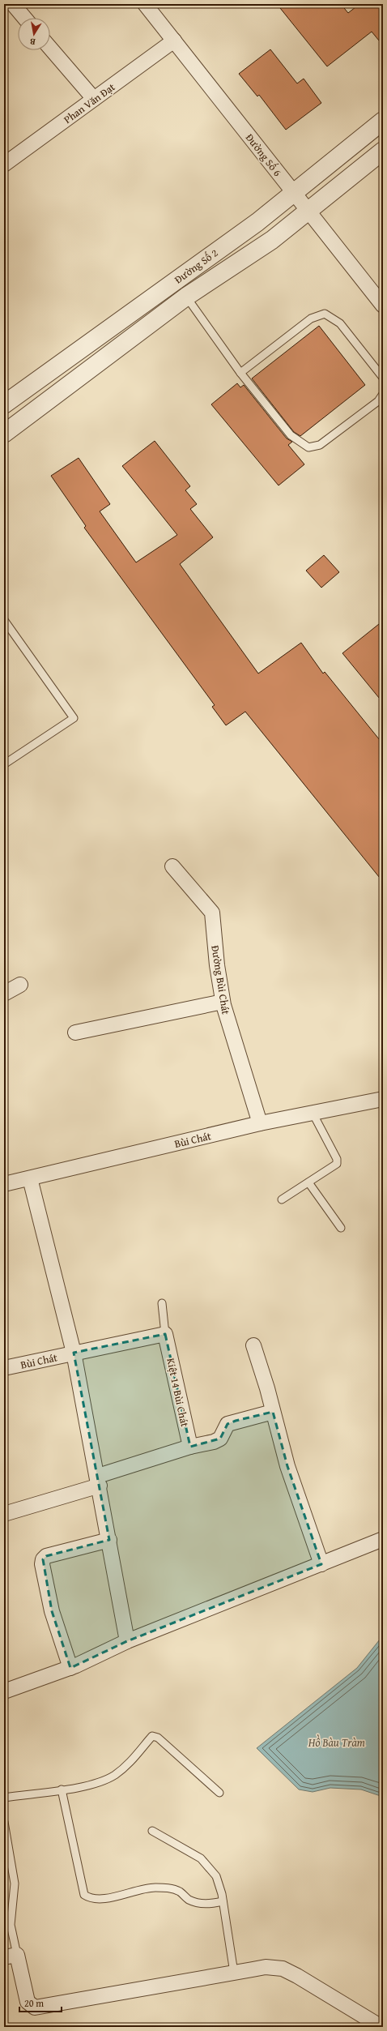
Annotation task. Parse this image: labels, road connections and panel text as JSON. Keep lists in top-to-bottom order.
{
  "streets": {
    "street": [
      "Phan Văn Đạt",
      "Đường Số 6",
      "Đường Số 2",
      "Đường Bùi Chát",
      "Bùi Chát",
      "Kiệt 14 Bùi Chát"
    ]
  },
  "crossings": [
    ["Phan Văn Đạt", "Đường Số 6"],
    ["Đường Số 6", "Đường Số 2"],
    ["Đường Bùi Chát", "Bùi Chát"]
  ],
  "water": ["Hồ Bàu Tràm"],
  "scale_bar": "20 m",
  "north": "bottom"
}
